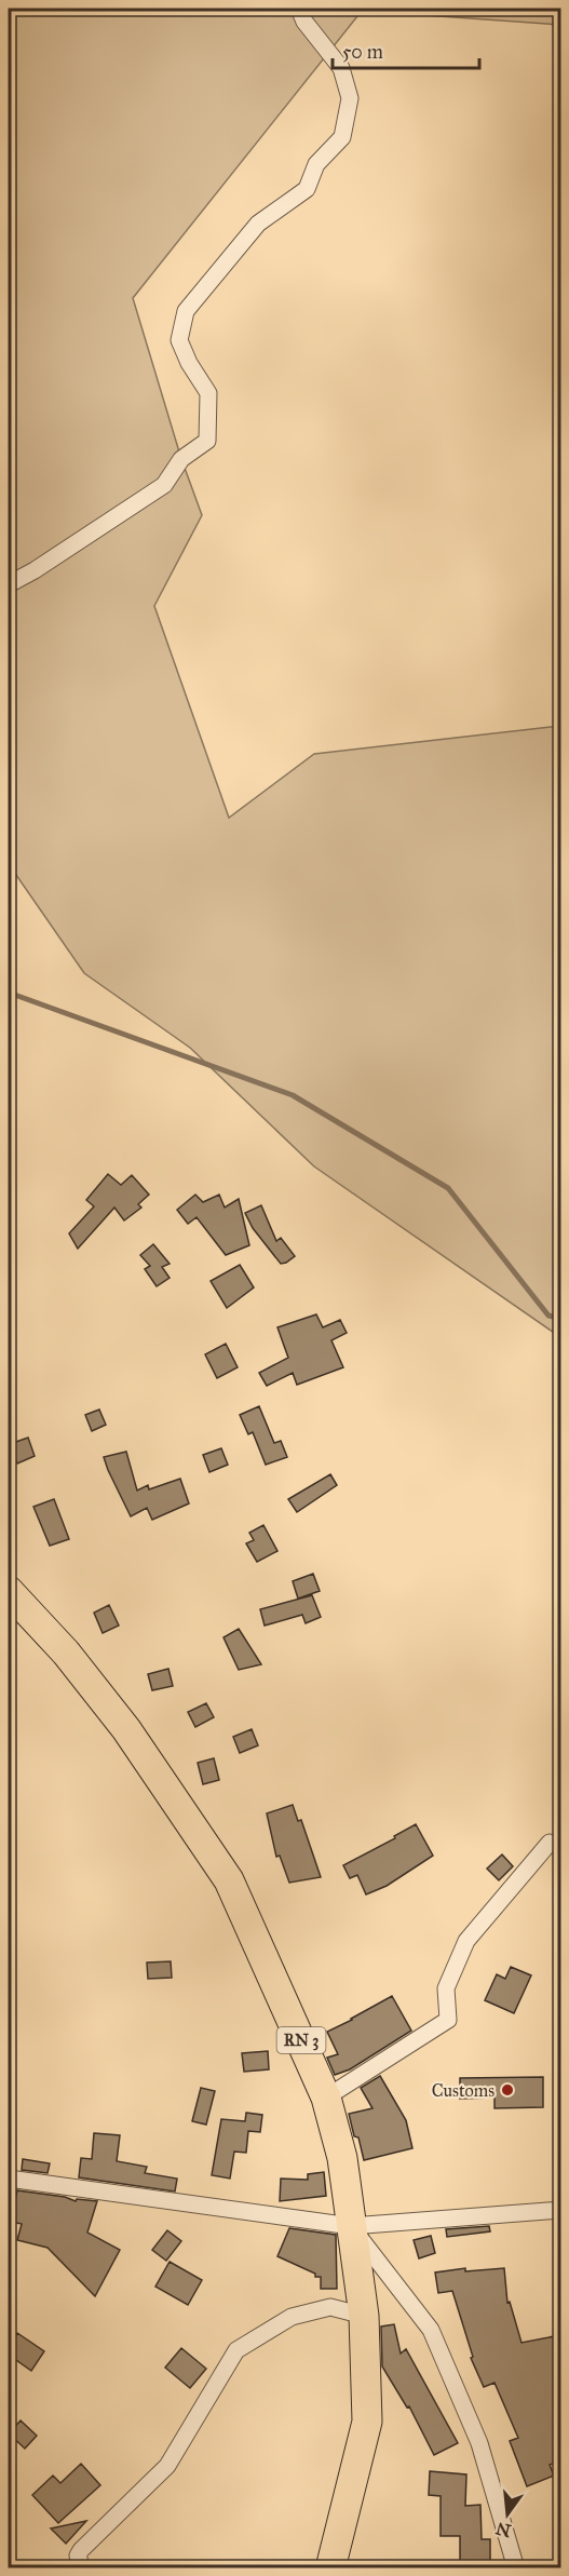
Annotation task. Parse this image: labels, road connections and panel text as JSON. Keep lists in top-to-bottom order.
{
  "streets": {
    "highway": ["RN 3"]
  },
  "places": ["Customs"],
  "scale_bar": "50 m",
  "north": "bottom"
}
